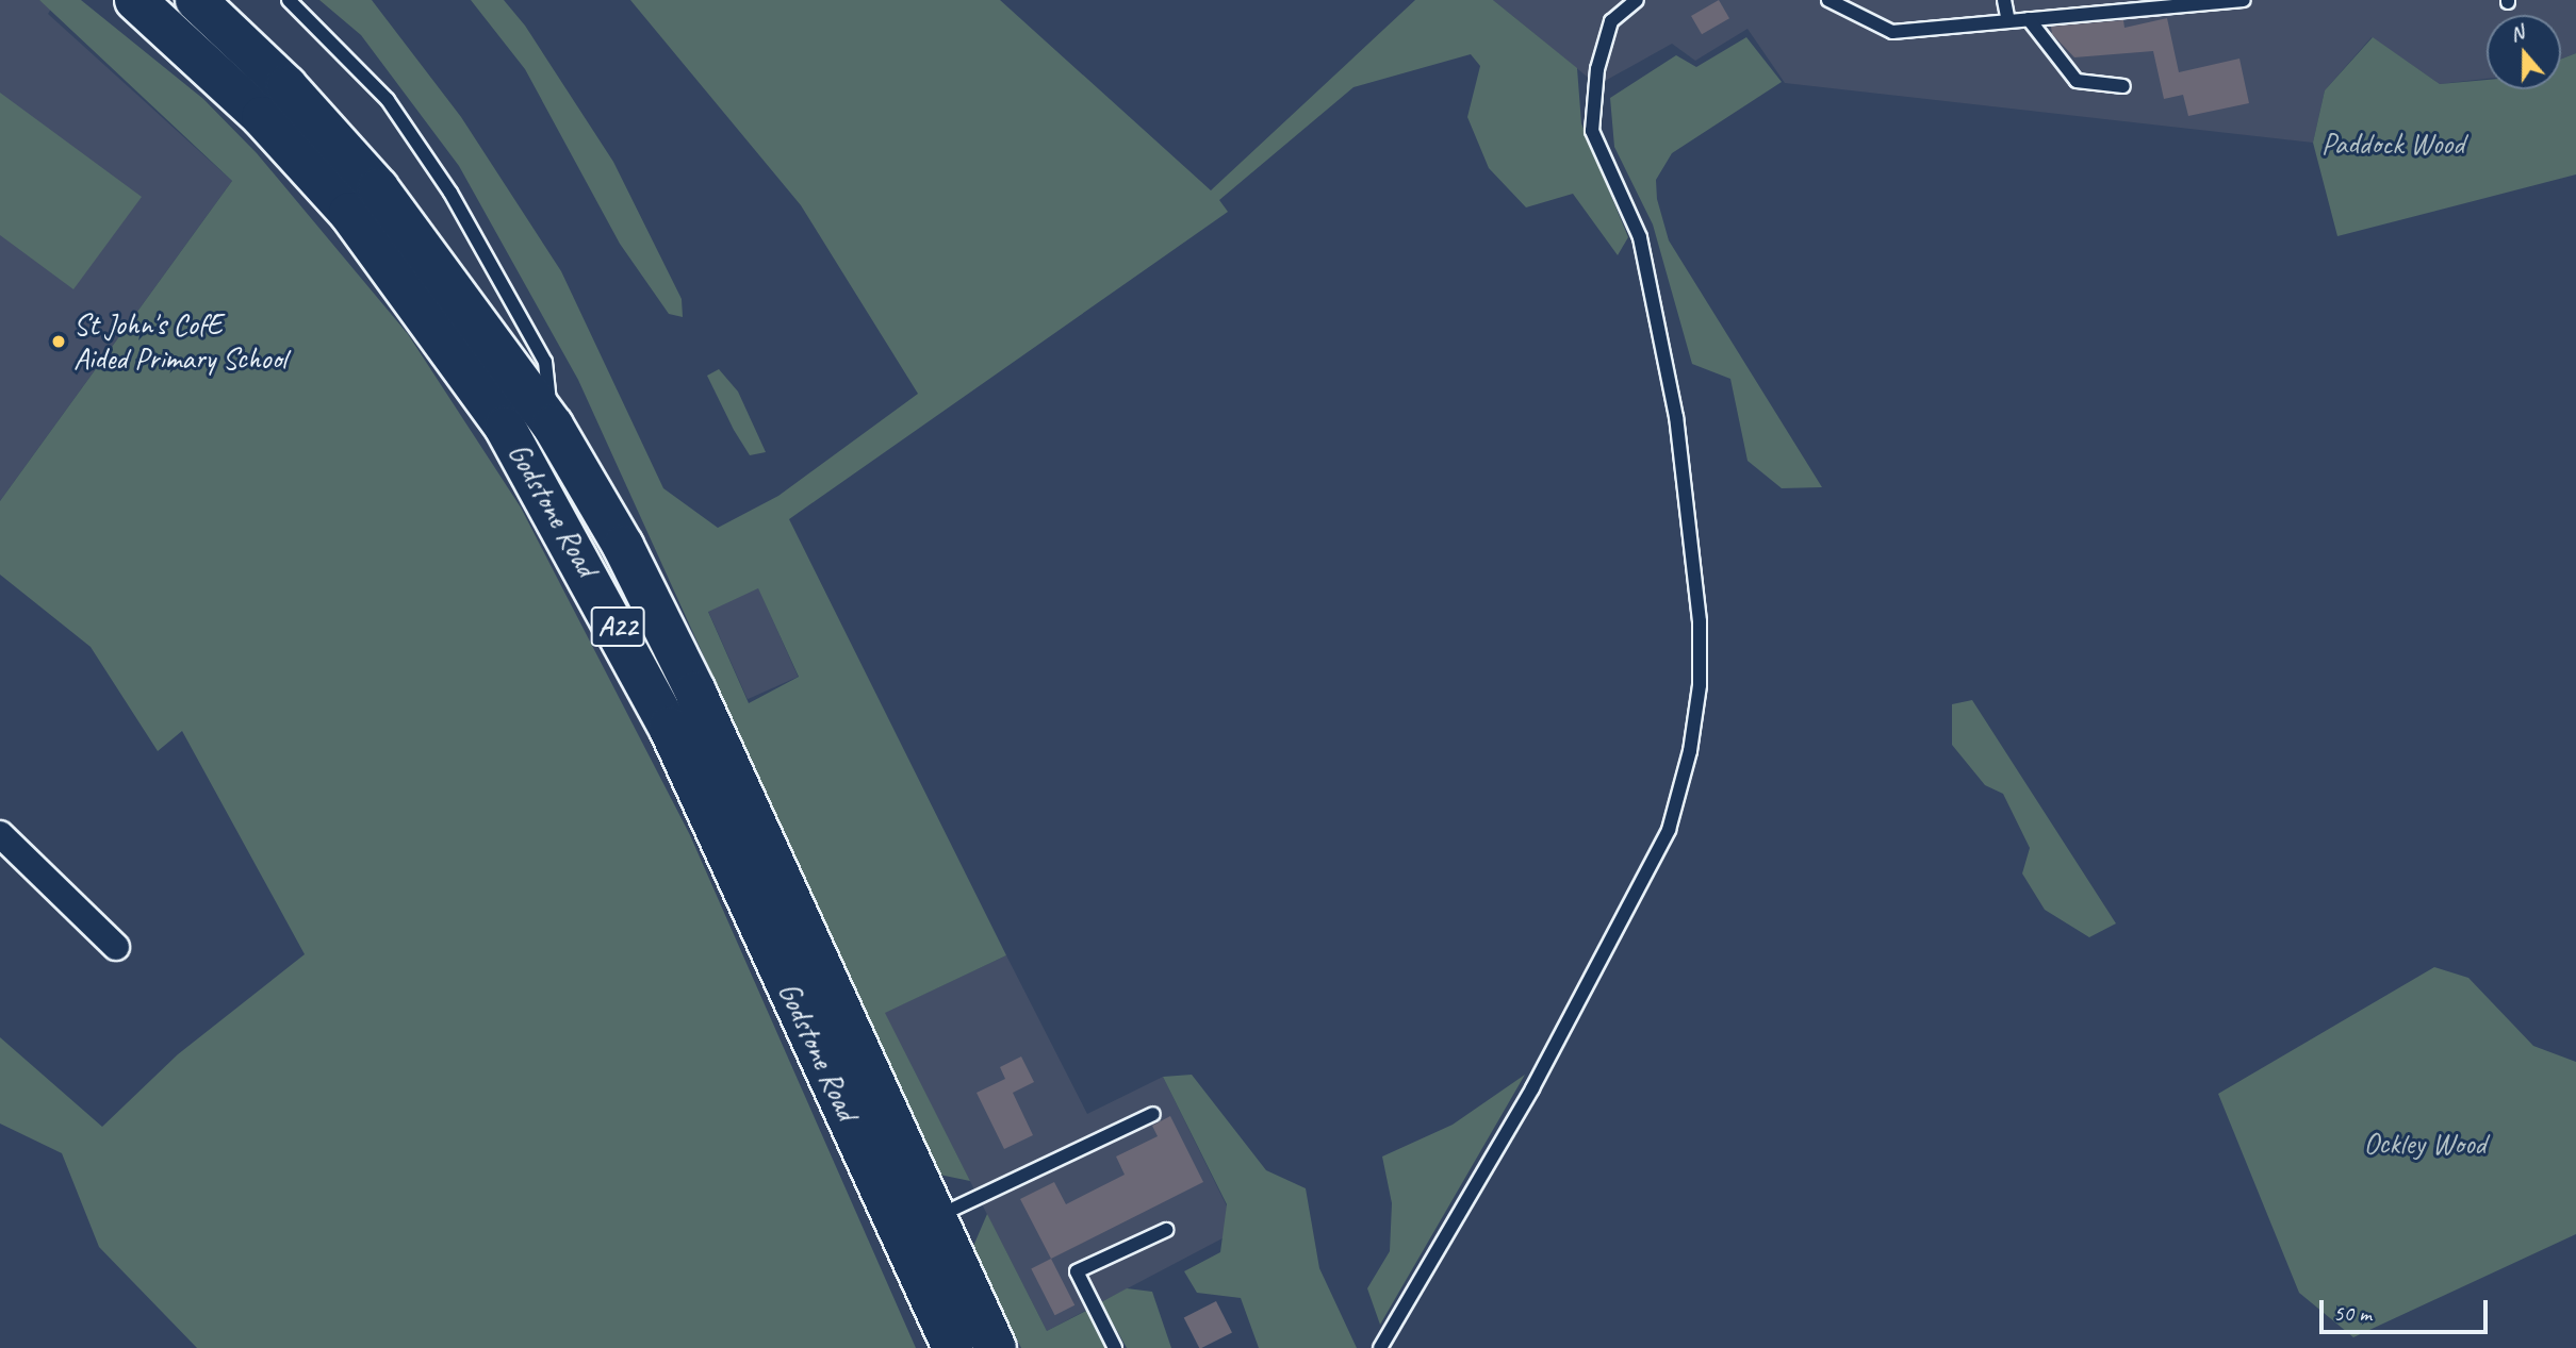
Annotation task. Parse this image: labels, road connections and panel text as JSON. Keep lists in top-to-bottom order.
{
  "streets": {
    "highway": ["Godstone Road", "A22"]
  },
  "parks": ["Paddock Wood", "Ockley Wood"],
  "places": ["St John's CofE Aided Primary School"],
  "scale_bar": "50 m",
  "north": "top"
}
